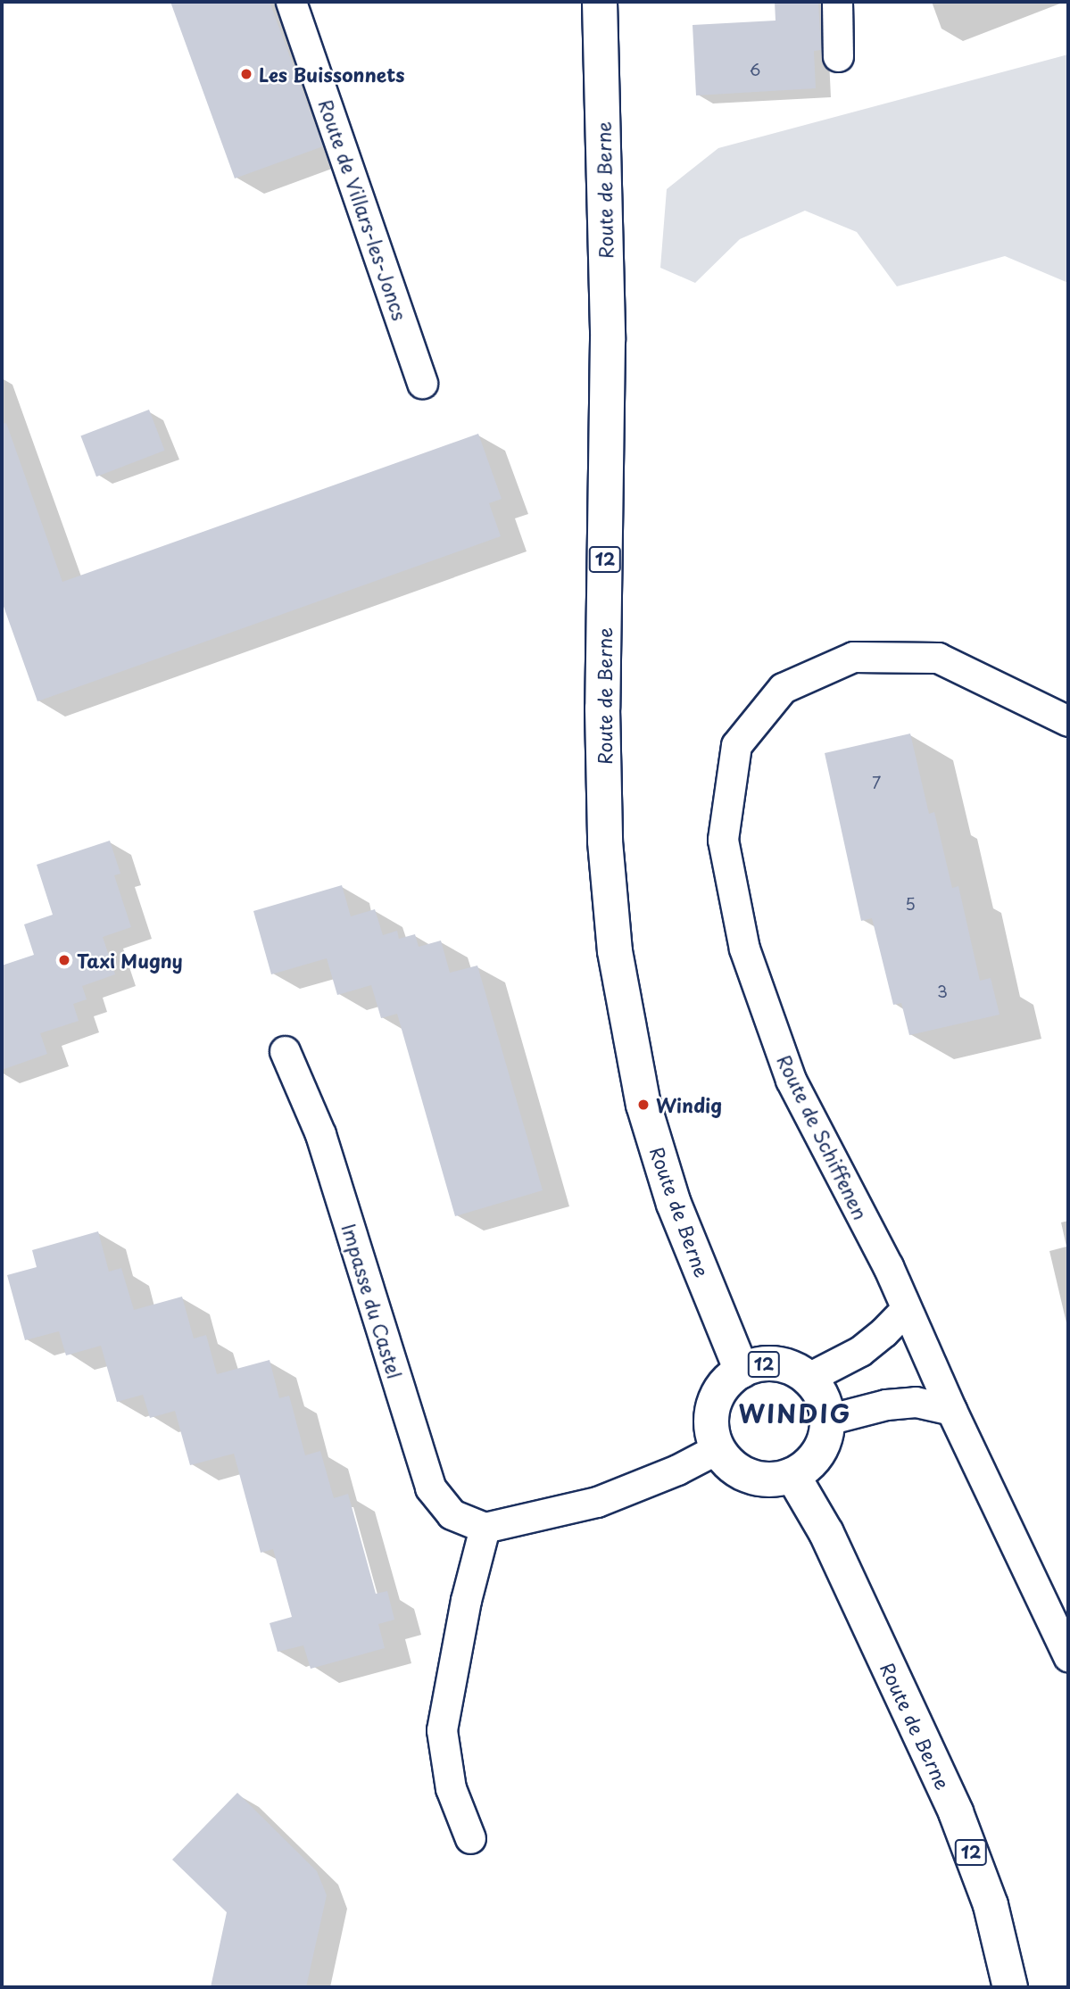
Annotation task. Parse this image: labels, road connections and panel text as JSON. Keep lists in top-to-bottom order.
{
  "streets": {
    "main road": ["Route de Berne", "12"],
    "street": ["Route de Villars-les-Joncs", "Route de Schiffenen", "Impasse du Castel"]
  },
  "crossings": [
    ["Route de Berne", "12"]
  ],
  "districts": ["WINDIG"],
  "places": ["Les Buissonnets", "Taxi Mugny", "Windig"],
  "house_numbers": [
    "6",
    "7",
    "5",
    "3"
  ]
}
